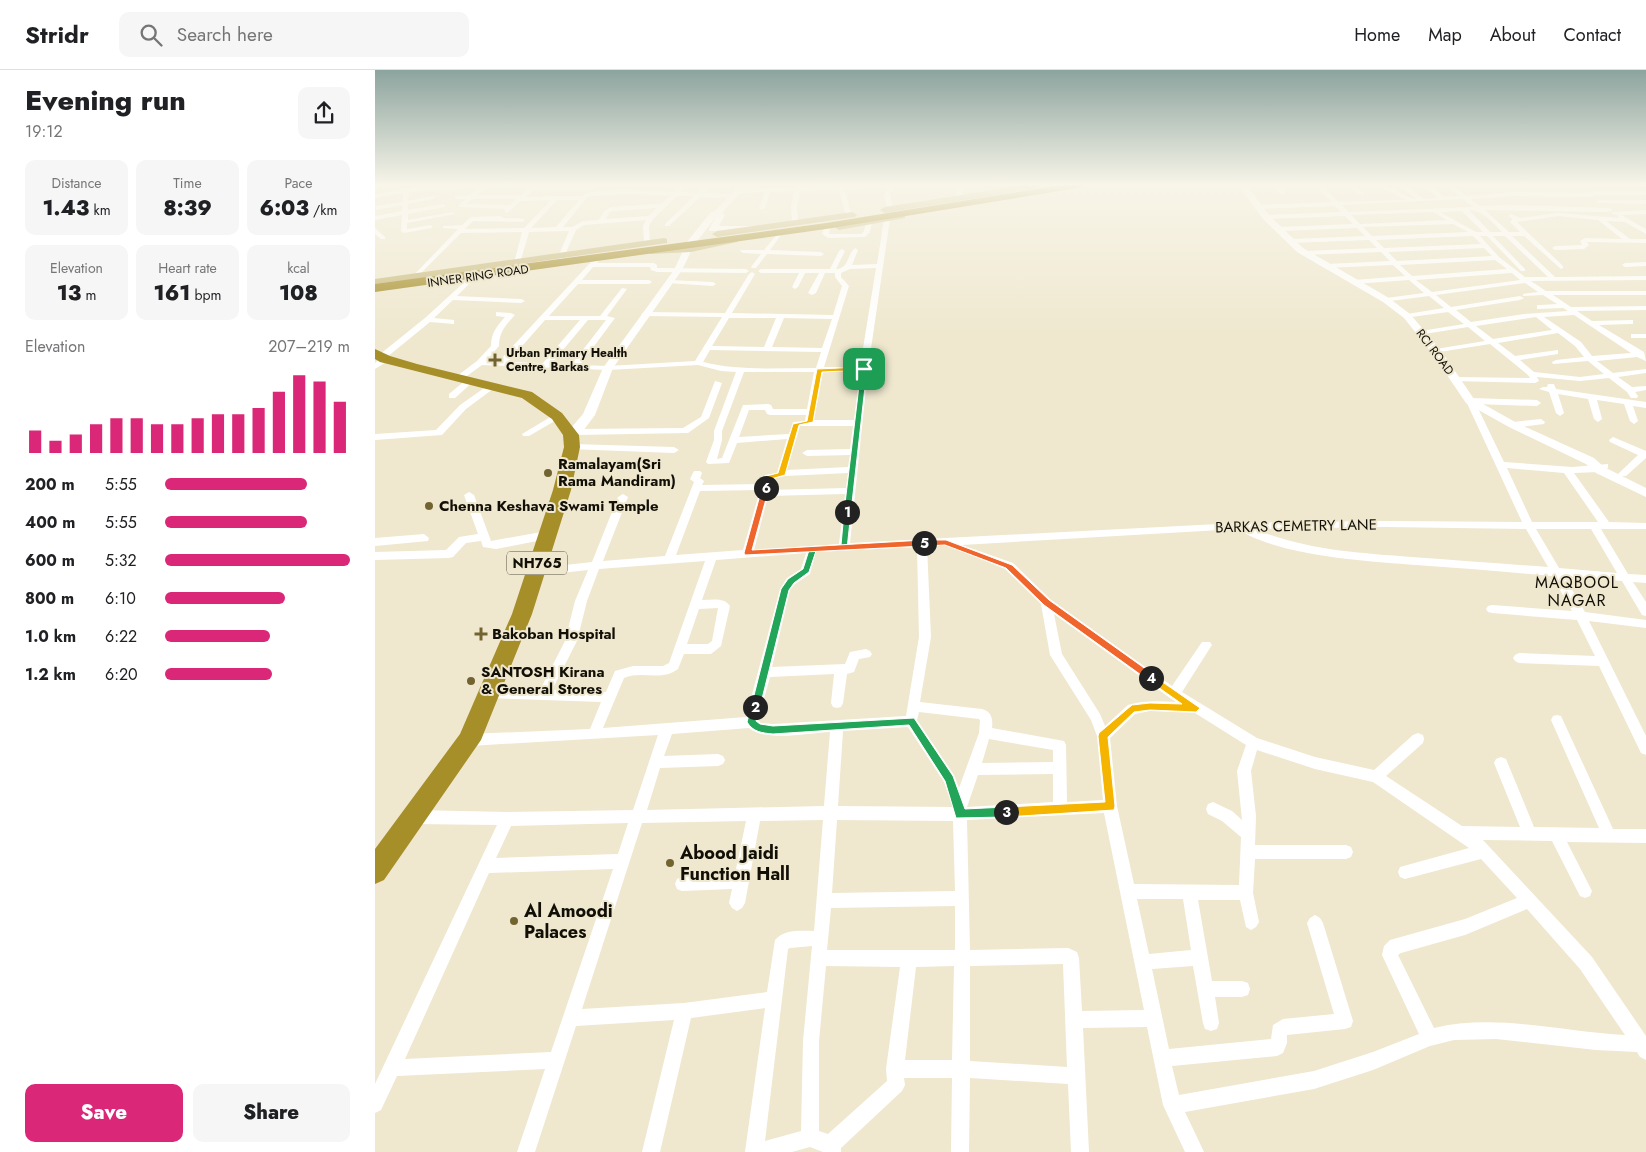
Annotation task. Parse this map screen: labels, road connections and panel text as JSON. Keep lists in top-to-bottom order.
{
  "streets": {
    "highway": ["NH765"],
    "main road": ["INNER RING ROAD"],
    "street": ["RCI ROAD", "BARKAS CEMETRY LANE"]
  },
  "crossings": [
    ["BARKAS CEMETRY LANE", "NH765"]
  ],
  "districts": ["MAQBOOL NAGAR"],
  "places": {
    "health": ["Urban Primary Health Centre, Barkas", "Bakoban Hospital"],
    "other": [
      "Ramalayam(Sri Rama Mandiram)",
      "Chenna Keshava Swami Temple",
      "SANTOSH Kirana & General Stores",
      "Abood Jaidi Function Hall",
      "Al Amoodi Palaces"
    ]
  },
  "page": {
    "header": "Stridr",
    "search": "Search here",
    "nav": [
      "Home",
      "Map",
      "About",
      "Contact"
    ],
    "heading": ["Evening run", "19:12"],
    "stats": [
      ["Distance", "1.43 km"],
      ["Time", "8:39"],
      ["Pace", "6:03 /km"],
      ["Elevation", "13 m"],
      ["Heart rate", "161 bpm"],
      ["kcal", "108"]
    ],
    "chart": ["Elevation", "207–219 m"],
    "list": [
      {
        "name": "200 m",
        "note": "5:55"
      },
      {
        "name": "400 m",
        "note": "5:55"
      },
      {
        "name": "600 m",
        "note": "5:32"
      },
      {
        "name": "800 m",
        "note": "6:10"
      },
      {
        "name": "1.0 km",
        "note": "6:22"
      },
      {
        "name": "1.2 km",
        "note": "6:20"
      }
    ],
    "pins": [
      "6",
      "1",
      "5",
      "4",
      "2",
      "3"
    ],
    "buttons": ["Save", "Share"]
  }
}
